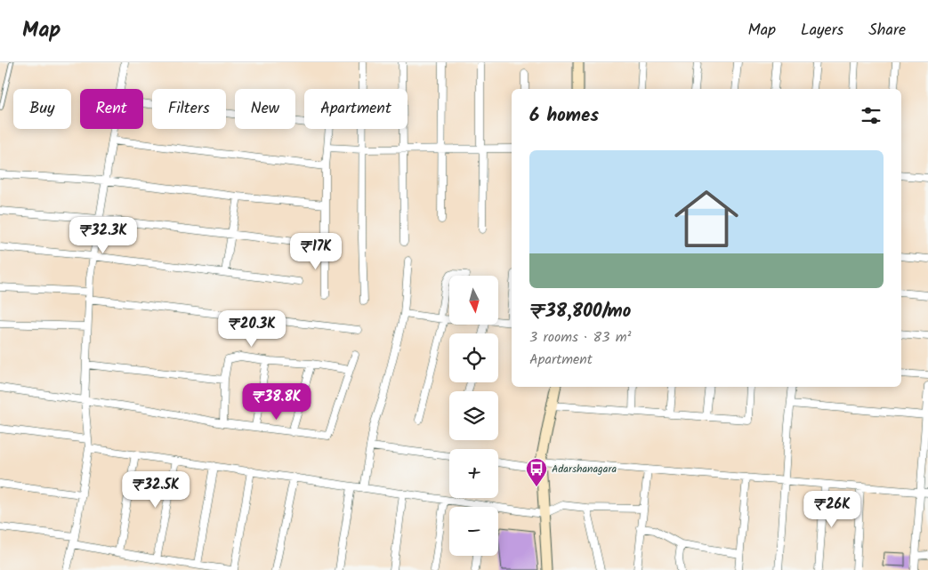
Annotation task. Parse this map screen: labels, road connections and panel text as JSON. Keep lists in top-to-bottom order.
{
  "places": {
    "bus stop": ["Adarshanagara"]
  },
  "north": "bottom",
  "page": {
    "header": "Map",
    "nav": ["Map", "Layers", "Share"],
    "chip": [
      "Buy",
      "Rent",
      "Filters",
      "New",
      "Apartment"
    ],
    "heading": "6 homes",
    "list": [
      {
        "name": "₹38,800/mo",
        "note": "3 rooms · 83 m² · Apartment"
      }
    ],
    "price": [
      "₹32.3K",
      "₹17K",
      "₹20.3K",
      "₹38.8K",
      "₹32.5K",
      "₹26K"
    ],
    "map_buttons": ["+", "−"]
  }
}
